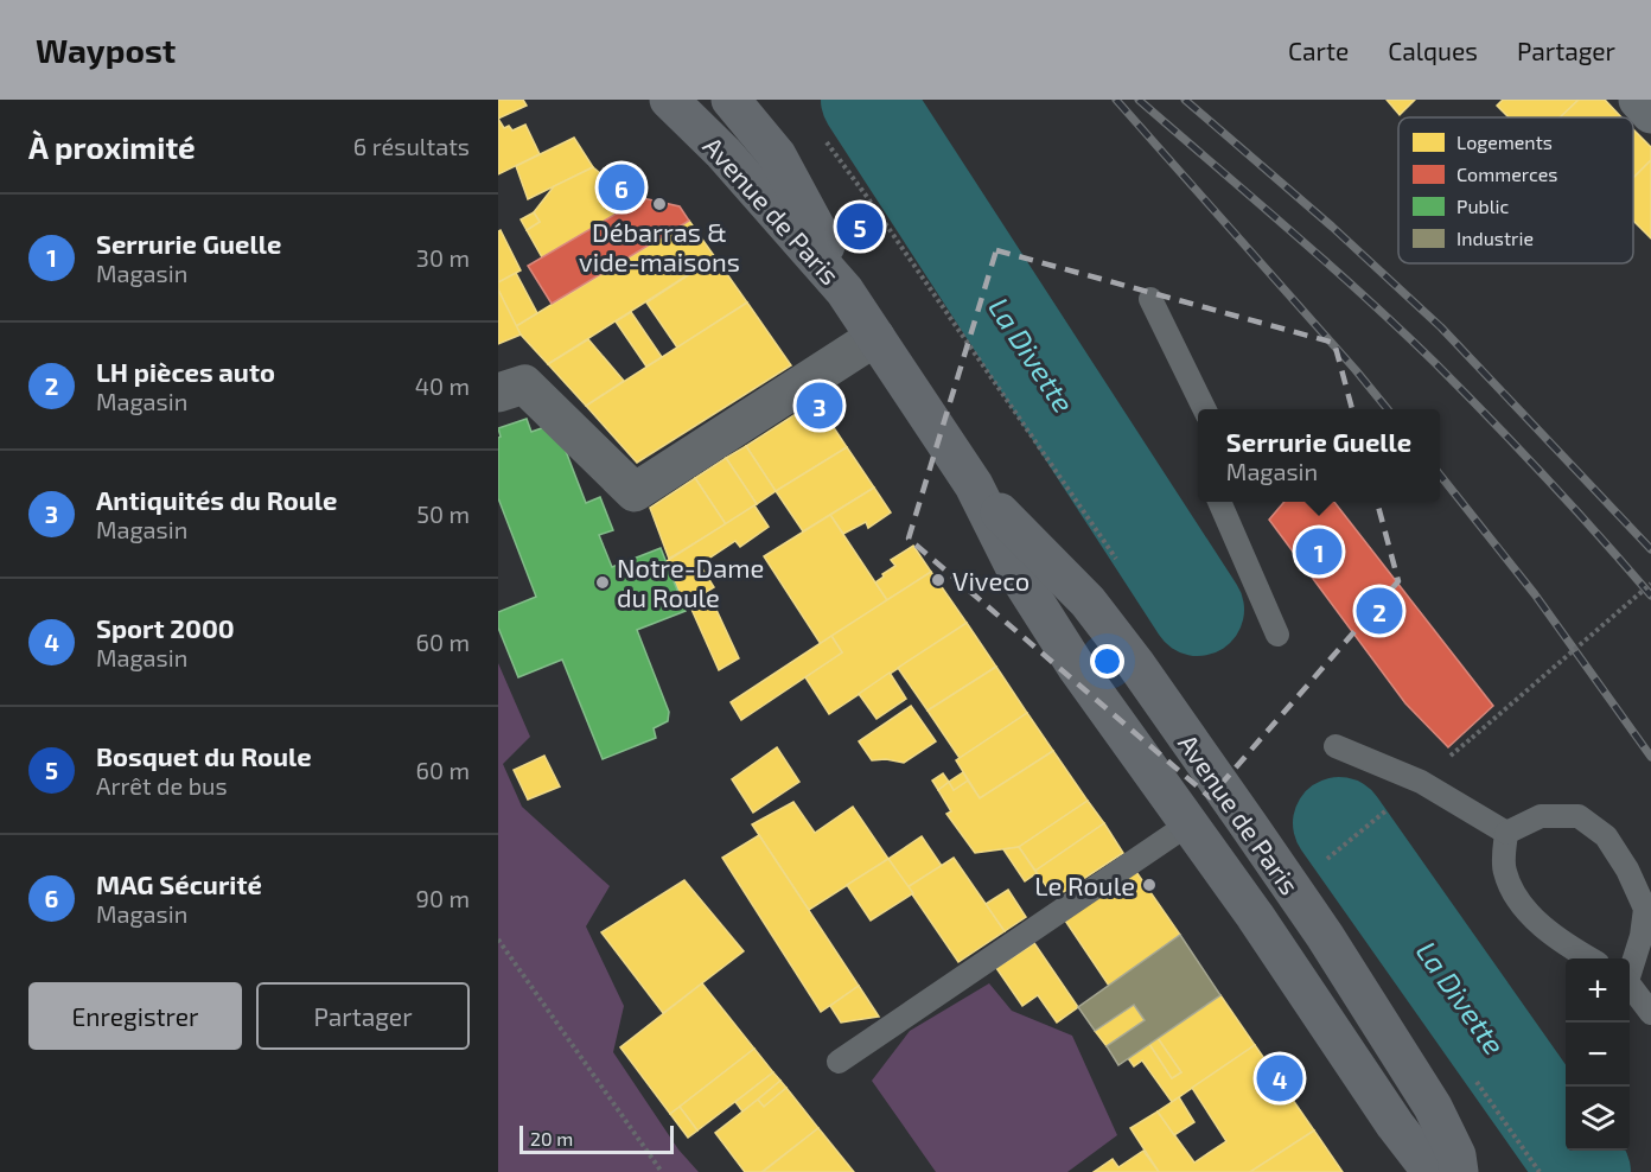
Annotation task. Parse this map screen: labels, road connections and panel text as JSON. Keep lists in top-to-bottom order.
{
  "streets": {
    "main road": ["Avenue de Paris"]
  },
  "water": ["La Divette"],
  "places": [
    "Débarras & vide-maisons",
    "Viveco",
    "Notre-Dame du Roule",
    "Le Roule"
  ],
  "legend": [
    "Logements",
    "Commerces",
    "Public",
    "Industrie"
  ],
  "scale_bar": "20 m",
  "page": {
    "header": "Waypost",
    "nav": ["Carte", "Calques", "Partager"],
    "heading": ["À proximité", "6 résultats"],
    "pins": [
      "6",
      "5",
      "3",
      "1",
      "2",
      "4"
    ],
    "list": [
      {
        "mark": "1",
        "name": "Serrurie Guelle",
        "note": "Magasin",
        "value": "30 m"
      },
      {
        "mark": "2",
        "name": "LH pièces auto",
        "note": "Magasin",
        "value": "40 m"
      },
      {
        "mark": "3",
        "name": "Antiquités du Roule",
        "note": "Magasin",
        "value": "50 m"
      },
      {
        "mark": "4",
        "name": "Sport 2000",
        "note": "Magasin",
        "value": "60 m"
      },
      {
        "mark": "5",
        "name": "Bosquet du Roule",
        "note": "Arrêt de bus",
        "value": "60 m"
      },
      {
        "mark": "6",
        "name": "MAG Sécurité",
        "note": "Magasin",
        "value": "90 m"
      }
    ],
    "popup": ["Serrurie Guelle", "Magasin"],
    "map_buttons": ["+", "−"],
    "buttons": ["Enregistrer", "Partager"],
    "scale": "20 m"
  }
}
